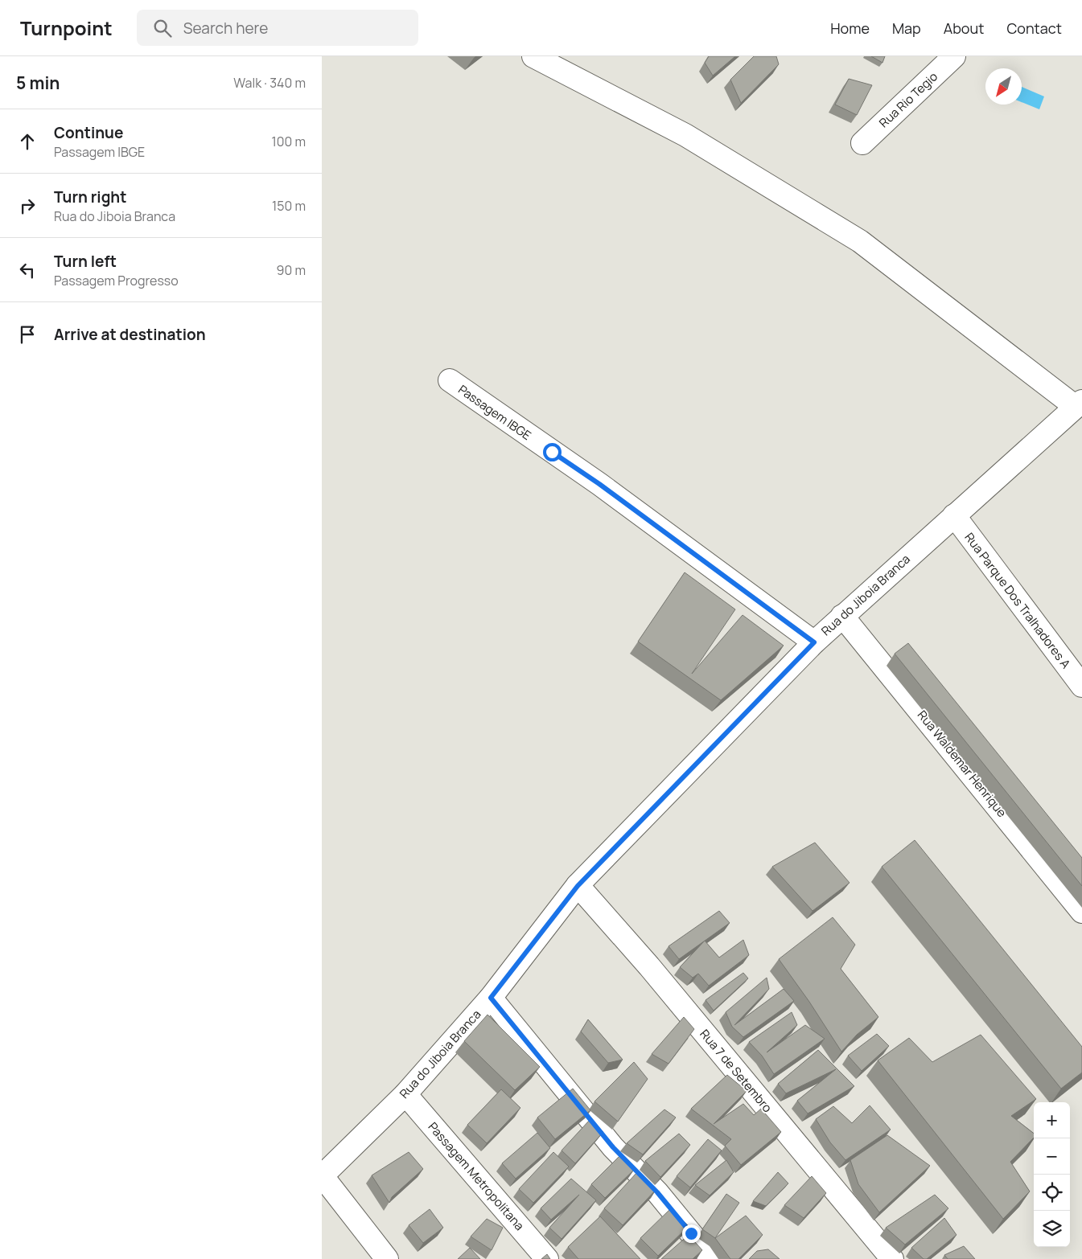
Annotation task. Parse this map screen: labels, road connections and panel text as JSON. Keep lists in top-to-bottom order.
{
  "streets": {
    "street": [
      "Rua Rio Tegio",
      "Passagem IBGE",
      "Rua do Jiboia Branca",
      "Rua Parque Dos Tralhadores A",
      "Rua Waldemar Henrique",
      "Rua 7 de Setembro",
      "Passagem Metropolitana"
    ]
  },
  "crossings": [
    ["Passagem IBGE", "Rua do Jiboia Branca"],
    ["Rua do Jiboia Branca", "Rua Parque Dos Tralhadores A"],
    ["Rua do Jiboia Branca", "Rua Waldemar Henrique"],
    ["Rua do Jiboia Branca", "Rua 7 de Setembro"],
    ["Rua do Jiboia Branca", "Passagem Metropolitana"]
  ],
  "north": "bottom left",
  "page": {
    "header": "Turnpoint",
    "search": "Search here",
    "nav": [
      "Home",
      "Map",
      "About",
      "Contact"
    ],
    "heading": ["5 min", "Walk · 340 m"],
    "list": [
      ["Continue", "Passagem IBGE", "100 m"],
      ["Turn right", "Rua do Jiboia Branca", "150 m"],
      ["Turn left", "Passagem Progresso", "90 m"],
      "Arrive at destination"
    ],
    "map_buttons": ["+", "−"]
  }
}
